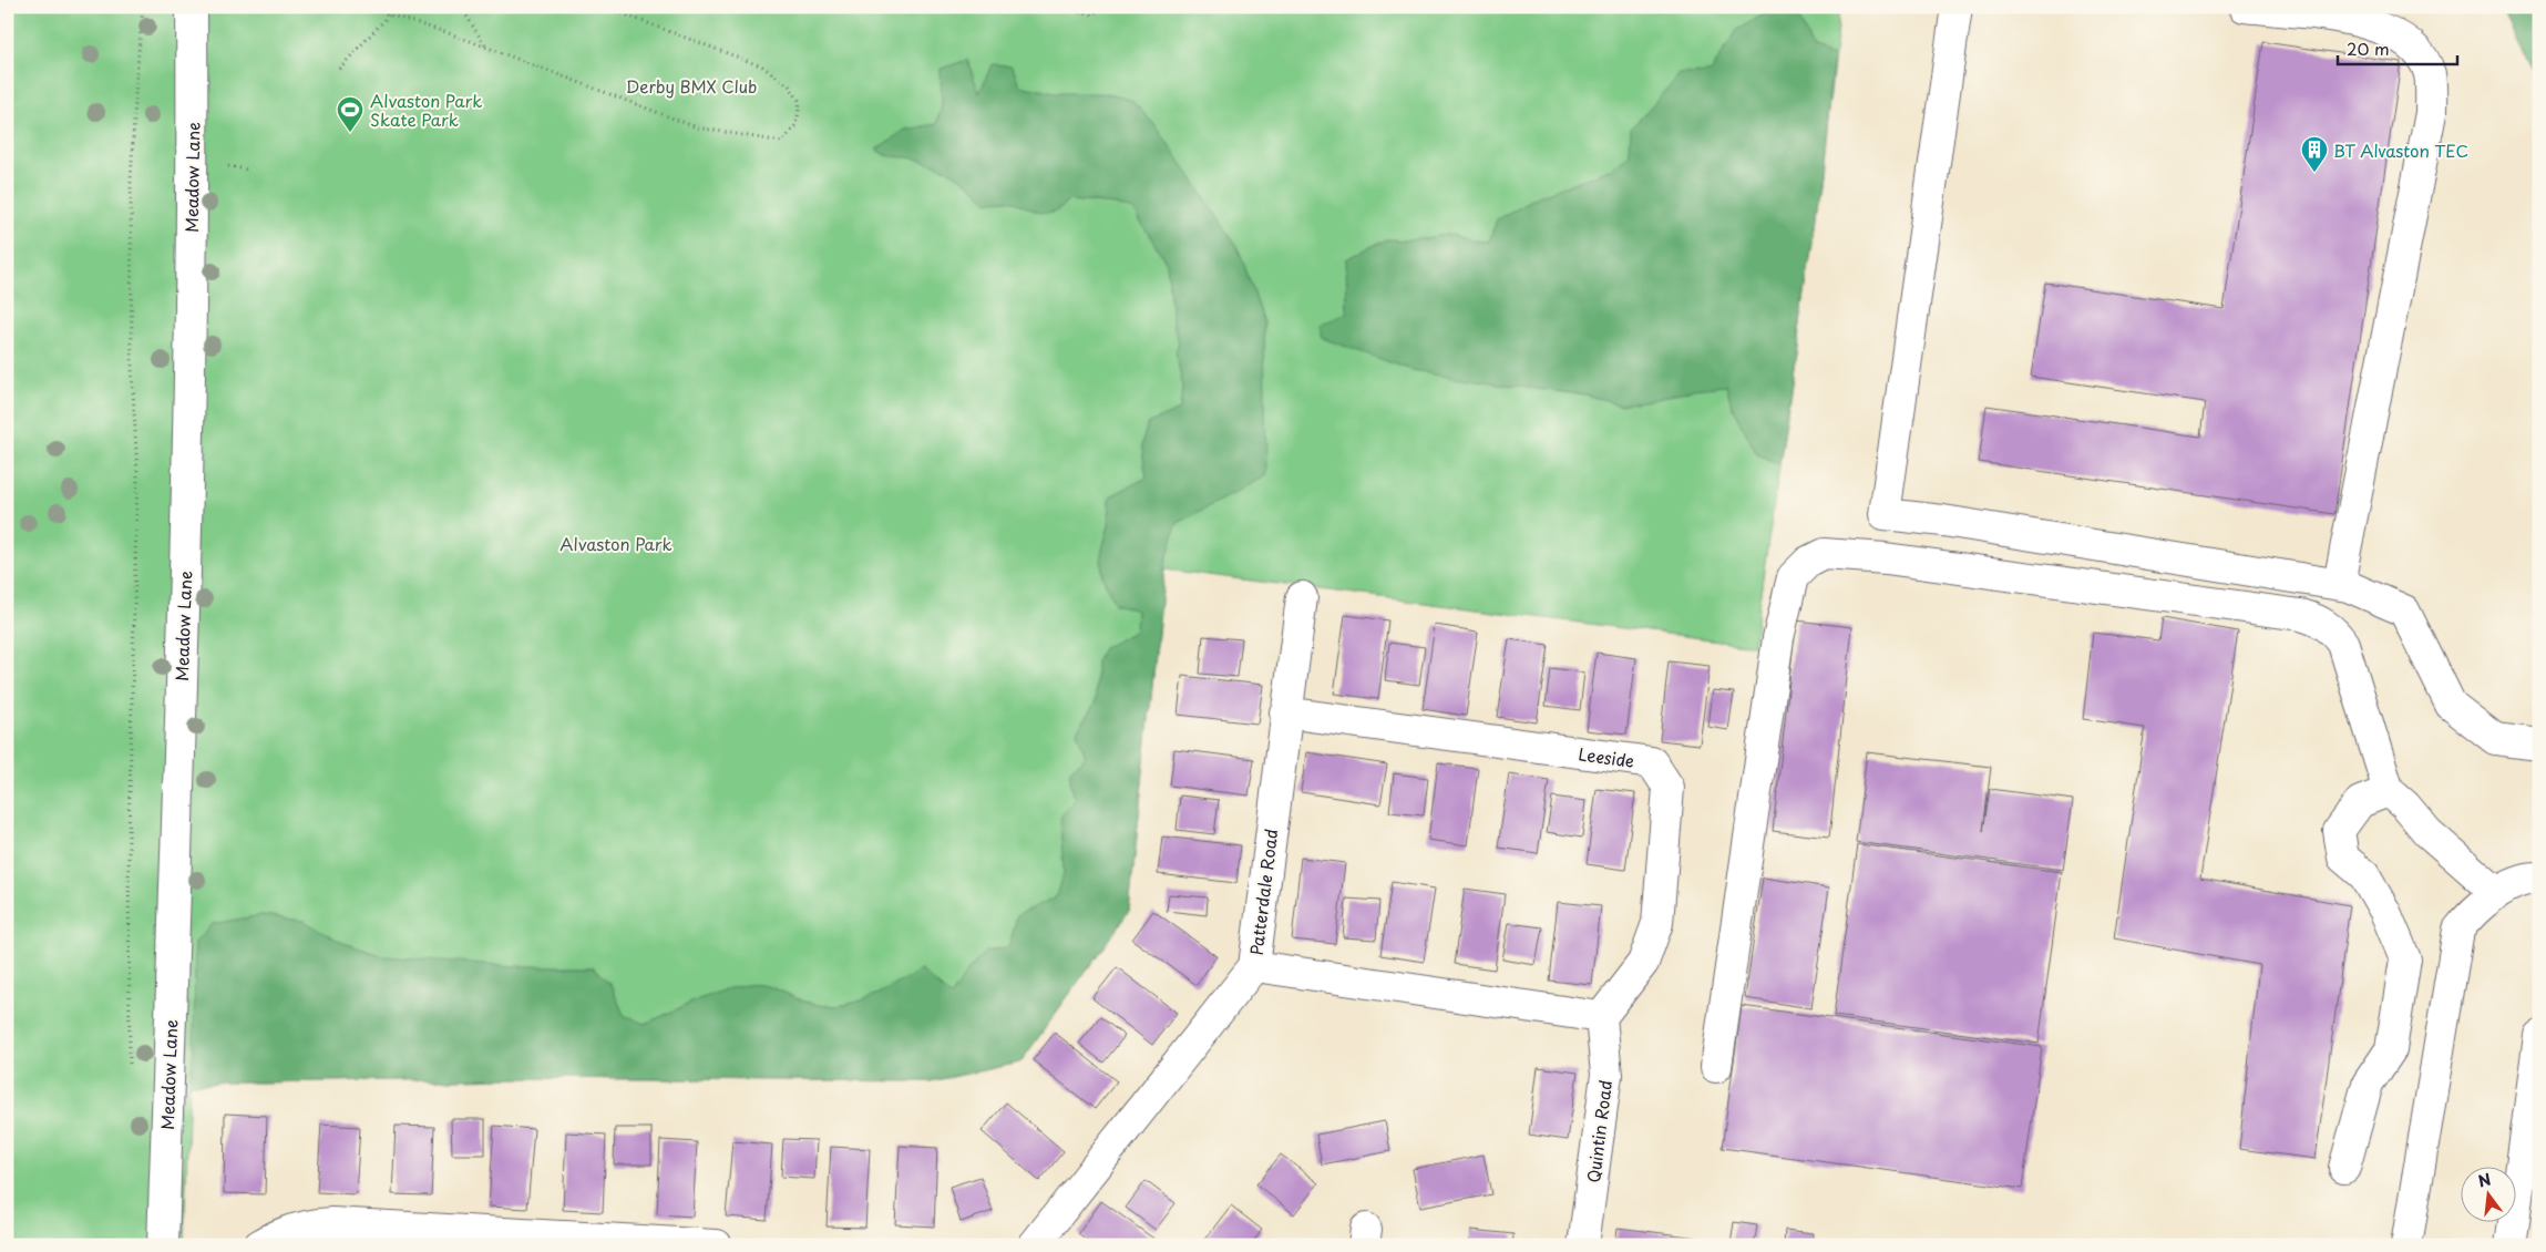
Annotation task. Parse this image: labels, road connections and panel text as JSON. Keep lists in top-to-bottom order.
{
  "streets": {
    "street": [
      "Meadow Lane",
      "Leeside",
      "Patterdale Road",
      "Quintin Road"
    ]
  },
  "crossings": [
    ["Leeside", "Patterdale Road"],
    ["Leeside", "Quintin Road"]
  ],
  "parks": ["Derby BMX Club", "Alvaston Park"],
  "places": {
    "sports": ["Alvaston Park Skate Park"],
    "building": ["BT Alvaston TEC"]
  },
  "scale_bar": "20 m",
  "north": "top"
}
